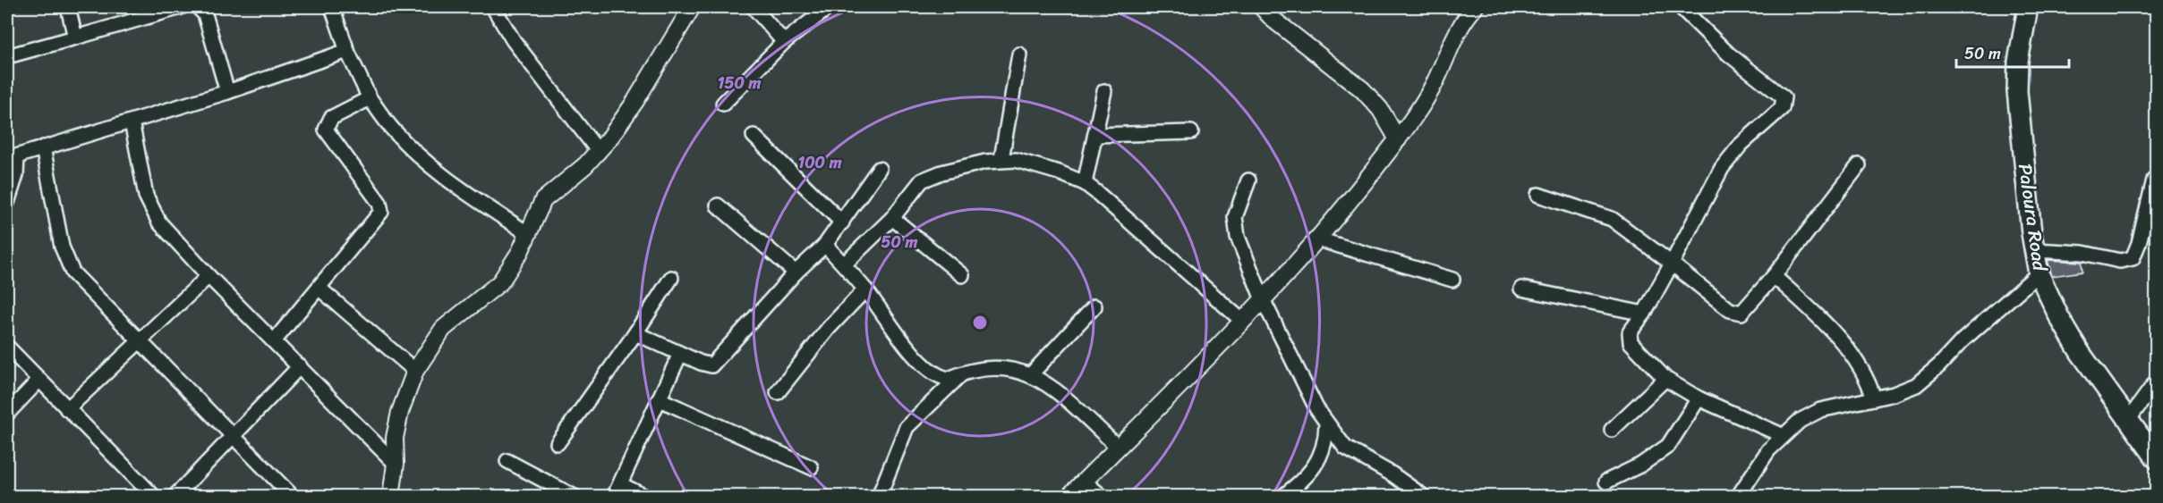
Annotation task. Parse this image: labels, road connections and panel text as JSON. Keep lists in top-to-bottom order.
{
  "streets": {
    "main road": ["Paloura Road"]
  },
  "scale_bar": "50 m",
  "rings": ["150 m", "100 m", "50 m"]
}
